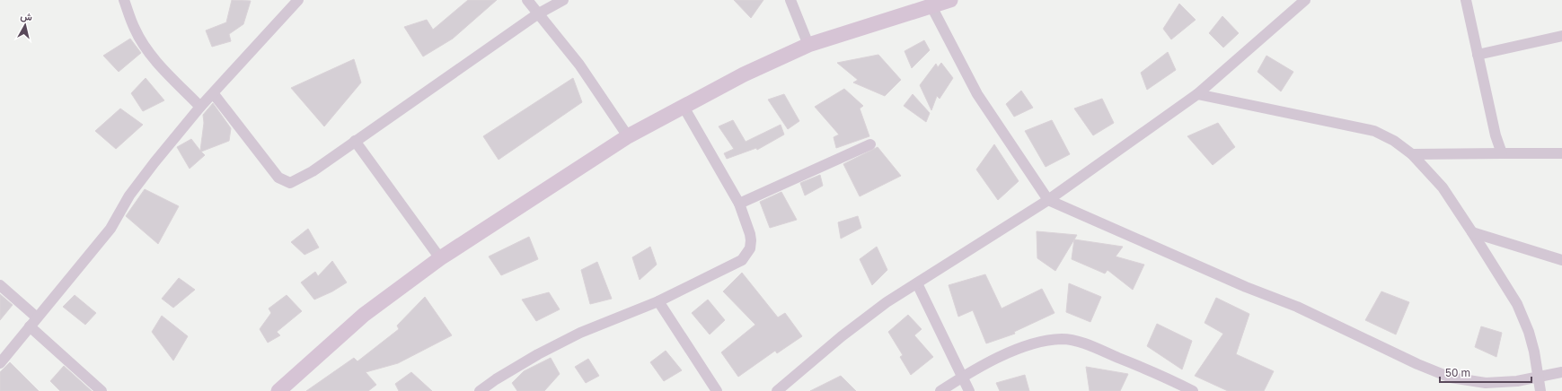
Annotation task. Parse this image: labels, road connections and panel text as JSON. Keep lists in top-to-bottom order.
{
  "scale_bar": "50 m",
  "north": "top"
}
